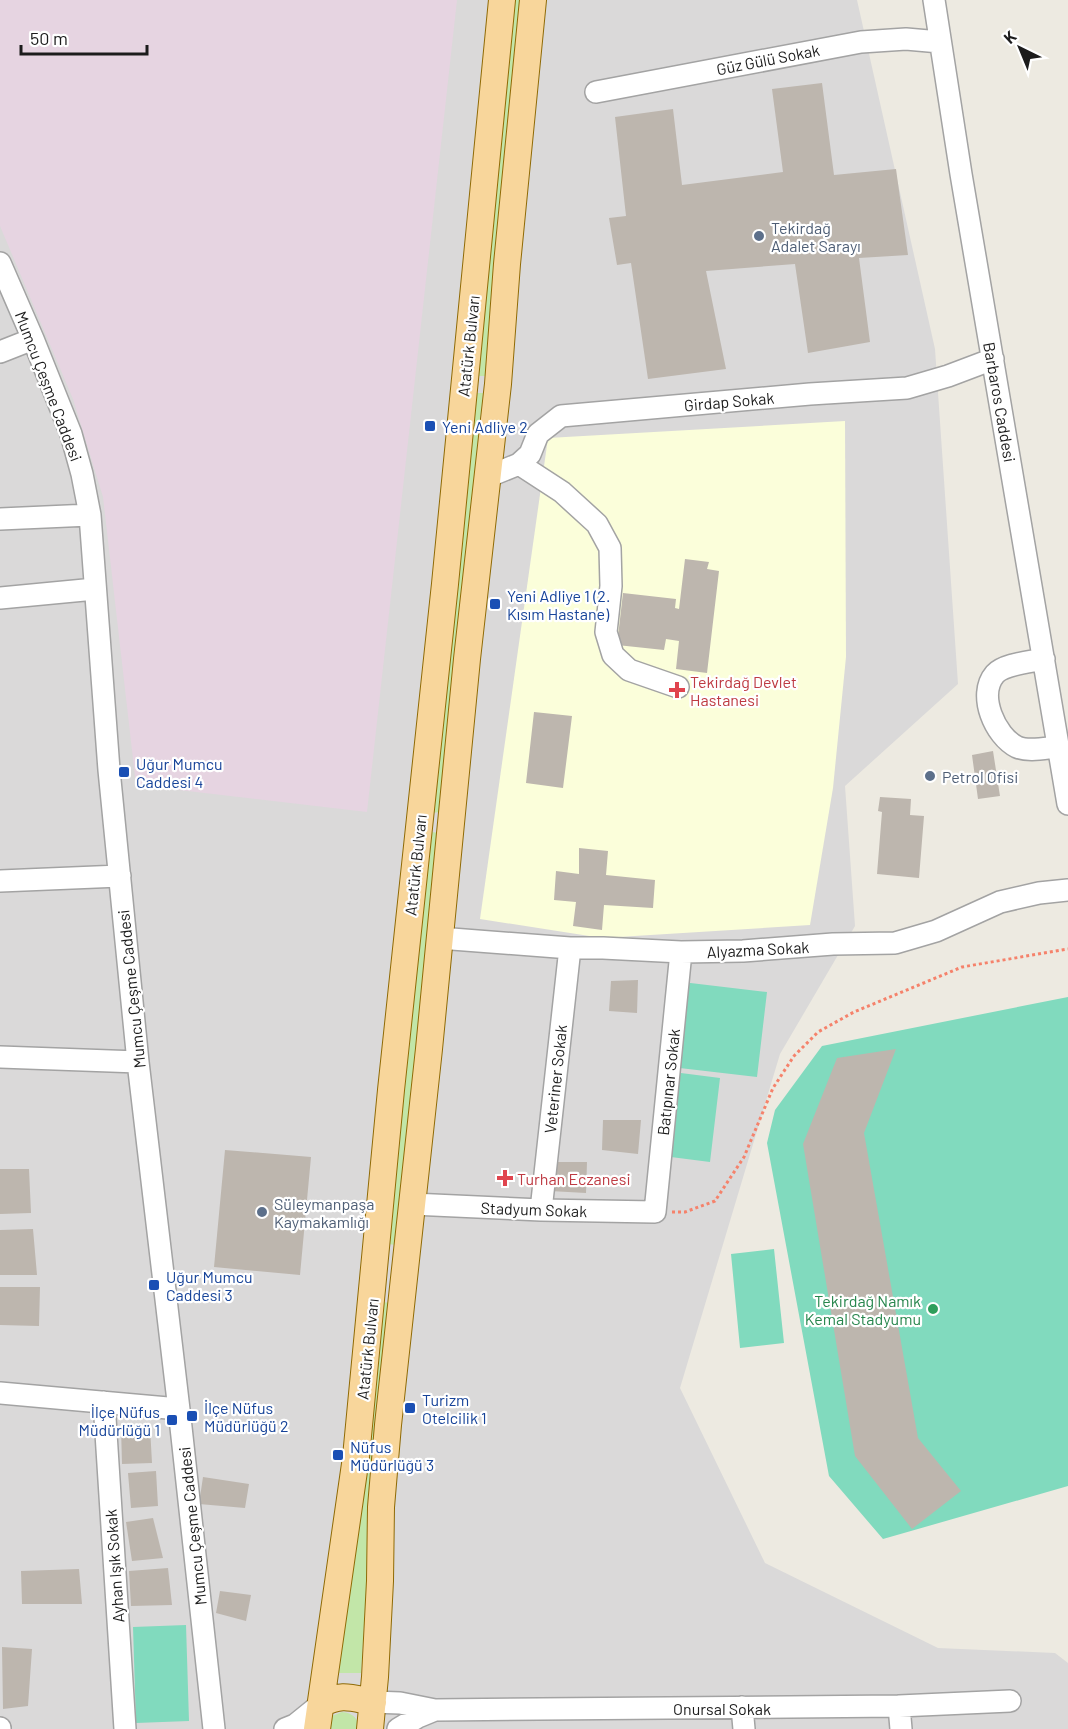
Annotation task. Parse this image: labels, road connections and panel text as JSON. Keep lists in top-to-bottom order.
{
  "streets": {
    "main road": ["Atatürk Bulvarı"],
    "street": [
      "Güz Gülü Sokak",
      "Mumcu Çeşme Caddesi",
      "Girdap Sokak",
      "Barbaros Caddesi",
      "Alyazma Sokak",
      "Veteriner Sokak",
      "Batıpınar Sokak",
      "Stadyum Sokak",
      "Ayhan Işık Sokak",
      "Onursal Sokak"
    ]
  },
  "crossings": [
    ["Güz Gülü Sokak", "Barbaros Caddesi"],
    ["Atatürk Bulvarı", "Alyazma Sokak"],
    ["Atatürk Bulvarı", "Stadyum Sokak"],
    ["Girdap Sokak", "Barbaros Caddesi"],
    ["Alyazma Sokak", "Veteriner Sokak"],
    ["Alyazma Sokak", "Batıpınar Sokak"],
    ["Veteriner Sokak", "Stadyum Sokak"],
    ["Batıpınar Sokak", "Stadyum Sokak"]
  ],
  "places": {
    "other": [
      "Tekirdağ Adalet Sarayı",
      "Petrol Ofisi",
      "Süleymanpaşa Kaymakamlığı",
      "Tekirdağ Namık Kemal Stadyumu"
    ],
    "transit": [
      "Yeni Adliye 2",
      "Yeni Adliye 1 (2. Kısım Hastane)",
      "Uğur Mumcu Caddesi 4",
      "Uğur Mumcu Caddesi 3",
      "Turizm Otelcilik 1",
      "İlçe Nüfus Müdürlüğü 2",
      "İlçe Nüfus Müdürlüğü 1",
      "Nüfus Müdürlüğü 3"
    ],
    "health": ["Tekirdağ Devlet Hastanesi", "Turhan Eczanesi"]
  },
  "scale_bar": "50 m",
  "north": "top left"
}
